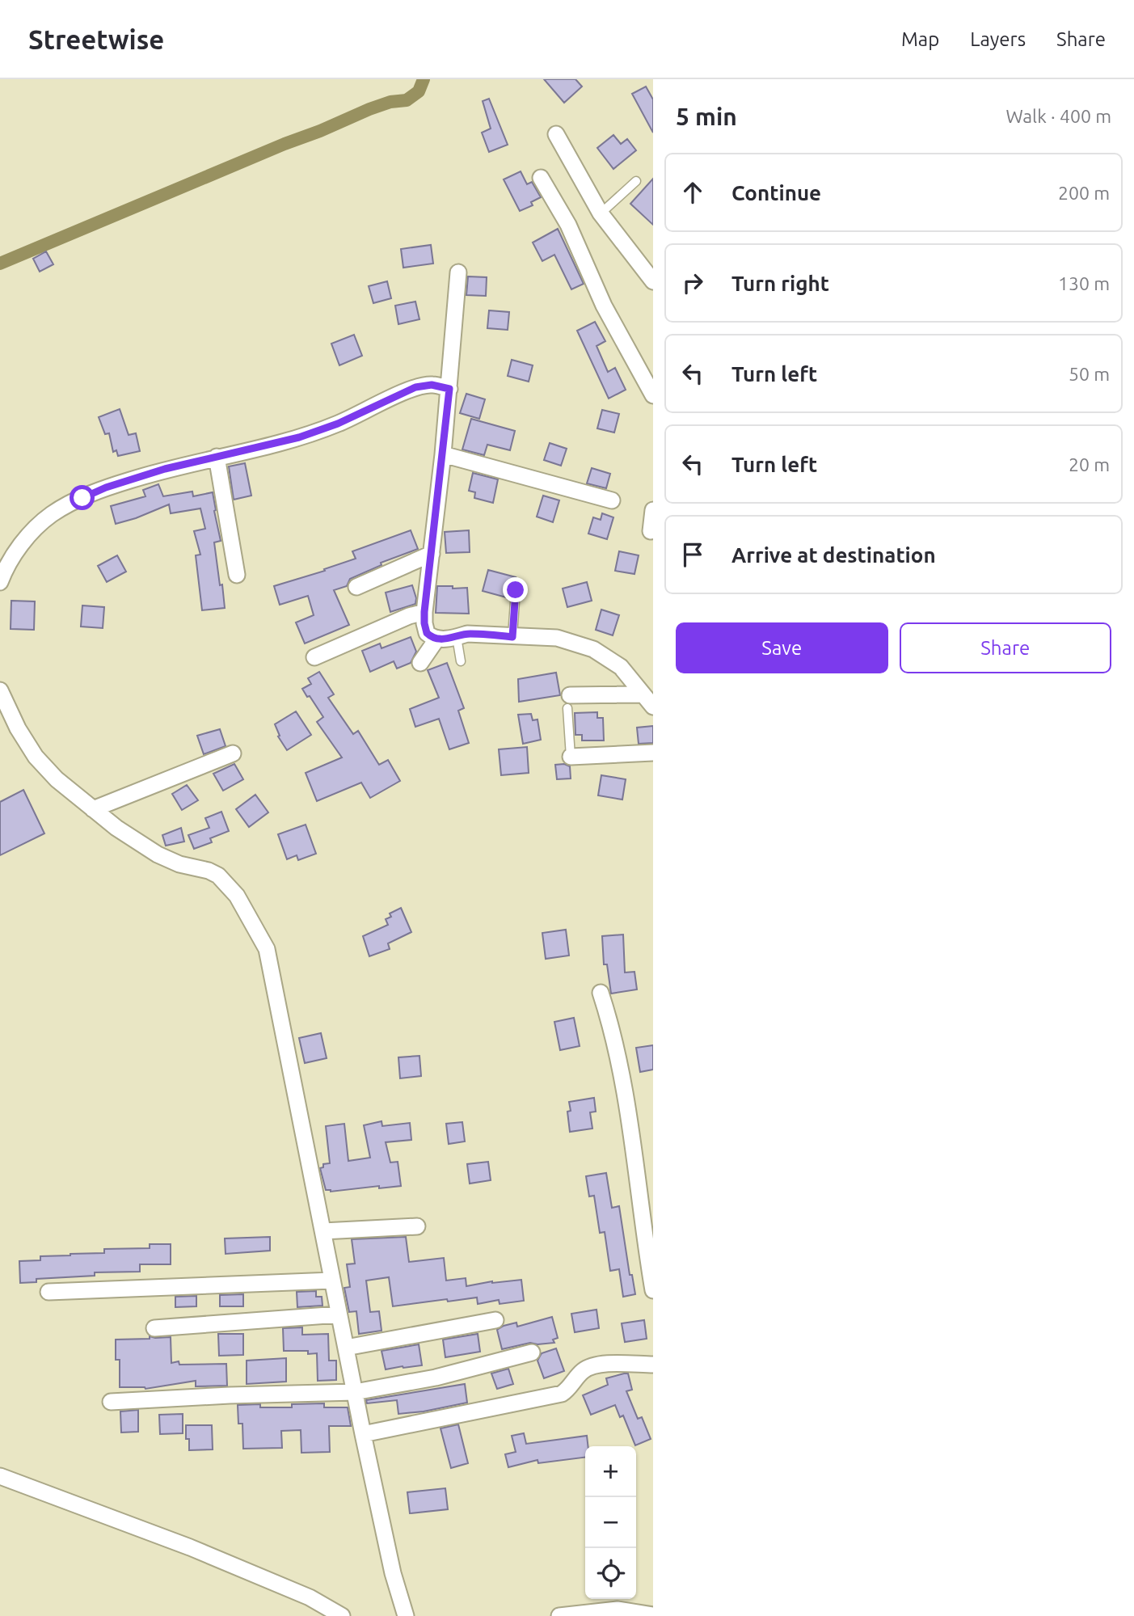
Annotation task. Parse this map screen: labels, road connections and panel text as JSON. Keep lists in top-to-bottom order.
{
  "page": {
    "header": "Streetwise",
    "nav": ["Map", "Layers", "Share"],
    "heading": ["5 min", "Walk · 400 m"],
    "list": [
      ["Continue", "200 m"],
      ["Turn right", "130 m"],
      ["Turn left", "50 m"],
      ["Turn left", "20 m"],
      "Arrive at destination"
    ],
    "buttons": ["Save", "Share"],
    "map_buttons": ["+", "−"]
  }
}
